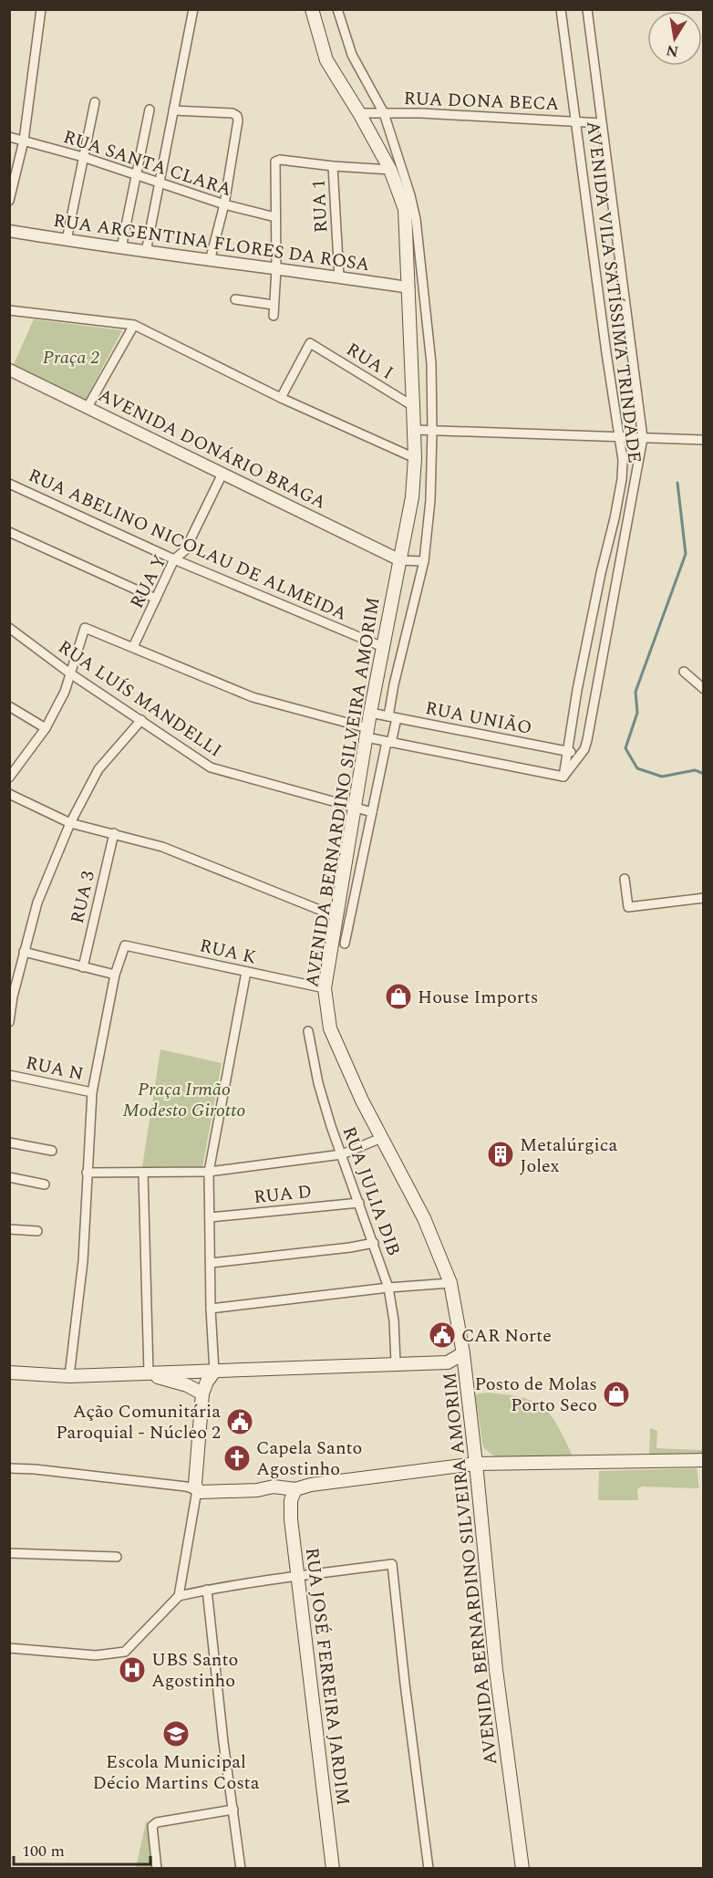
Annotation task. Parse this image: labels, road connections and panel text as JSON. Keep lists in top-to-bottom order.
{
  "streets": {
    "main road": ["AVENIDA BERNARDINO SILVEIRA AMORIM", "RUA JOSÉ FERREIRA JARDIM"],
    "street": [
      "RUA DONA BECA",
      "RUA SANTA CLARA",
      "RUA 1",
      "RUA ARGENTINA FLORES DA ROSA",
      "AVENIDA VILA SATÍSSIMA TRINDADE",
      "RUA I",
      "AVENIDA DONÁRIO BRAGA",
      "RUA ABELINO NICOLAU DE ALMEIDA",
      "RUA Y",
      "RUA LUÍS MANDELLI",
      "RUA UNIÃO",
      "RUA 3",
      "RUA K",
      "RUA N",
      "RUA JULIA DIB",
      "RUA D"
    ]
  },
  "crossings": [
    ["RUA DONA BECA", "AVENIDA VILA SATÍSSIMA TRINDADE"],
    ["RUA DONA BECA", "AVENIDA BERNARDINO SILVEIRA AMORIM"],
    ["RUA 1", "RUA ARGENTINA FLORES DA ROSA"],
    ["RUA ARGENTINA FLORES DA ROSA", "AVENIDA BERNARDINO SILVEIRA AMORIM"],
    ["AVENIDA VILA SATÍSSIMA TRINDADE", "RUA UNIÃO"],
    ["RUA I", "AVENIDA BERNARDINO SILVEIRA AMORIM"],
    ["AVENIDA DONÁRIO BRAGA", "RUA Y"],
    ["AVENIDA DONÁRIO BRAGA", "AVENIDA BERNARDINO SILVEIRA AMORIM"],
    ["RUA ABELINO NICOLAU DE ALMEIDA", "RUA Y"],
    ["RUA ABELINO NICOLAU DE ALMEIDA", "AVENIDA BERNARDINO SILVEIRA AMORIM"],
    ["RUA LUÍS MANDELLI", "AVENIDA BERNARDINO SILVEIRA AMORIM"],
    ["RUA UNIÃO", "AVENIDA BERNARDINO SILVEIRA AMORIM"],
    ["AVENIDA BERNARDINO SILVEIRA AMORIM", "RUA K"],
    ["RUA JULIA DIB", "RUA D"]
  ],
  "parks": ["Praça 2", "Praça Irmão Modesto Girotto"],
  "places": {
    "shop": ["House Imports", "Posto de Molas Porto Seco"],
    "building": ["Metalúrgica Jolex"],
    "public building": ["CAR Norte", "Ação Comunitária Paroquial - Núcleo 2"],
    "church": ["Capela Santo Agostinho"],
    "hospital": ["UBS Santo Agostinho"],
    "school or university": ["Escola Municipal Décio Martins Costa"]
  },
  "scale_bar": "100 m",
  "north": "bottom"
}
